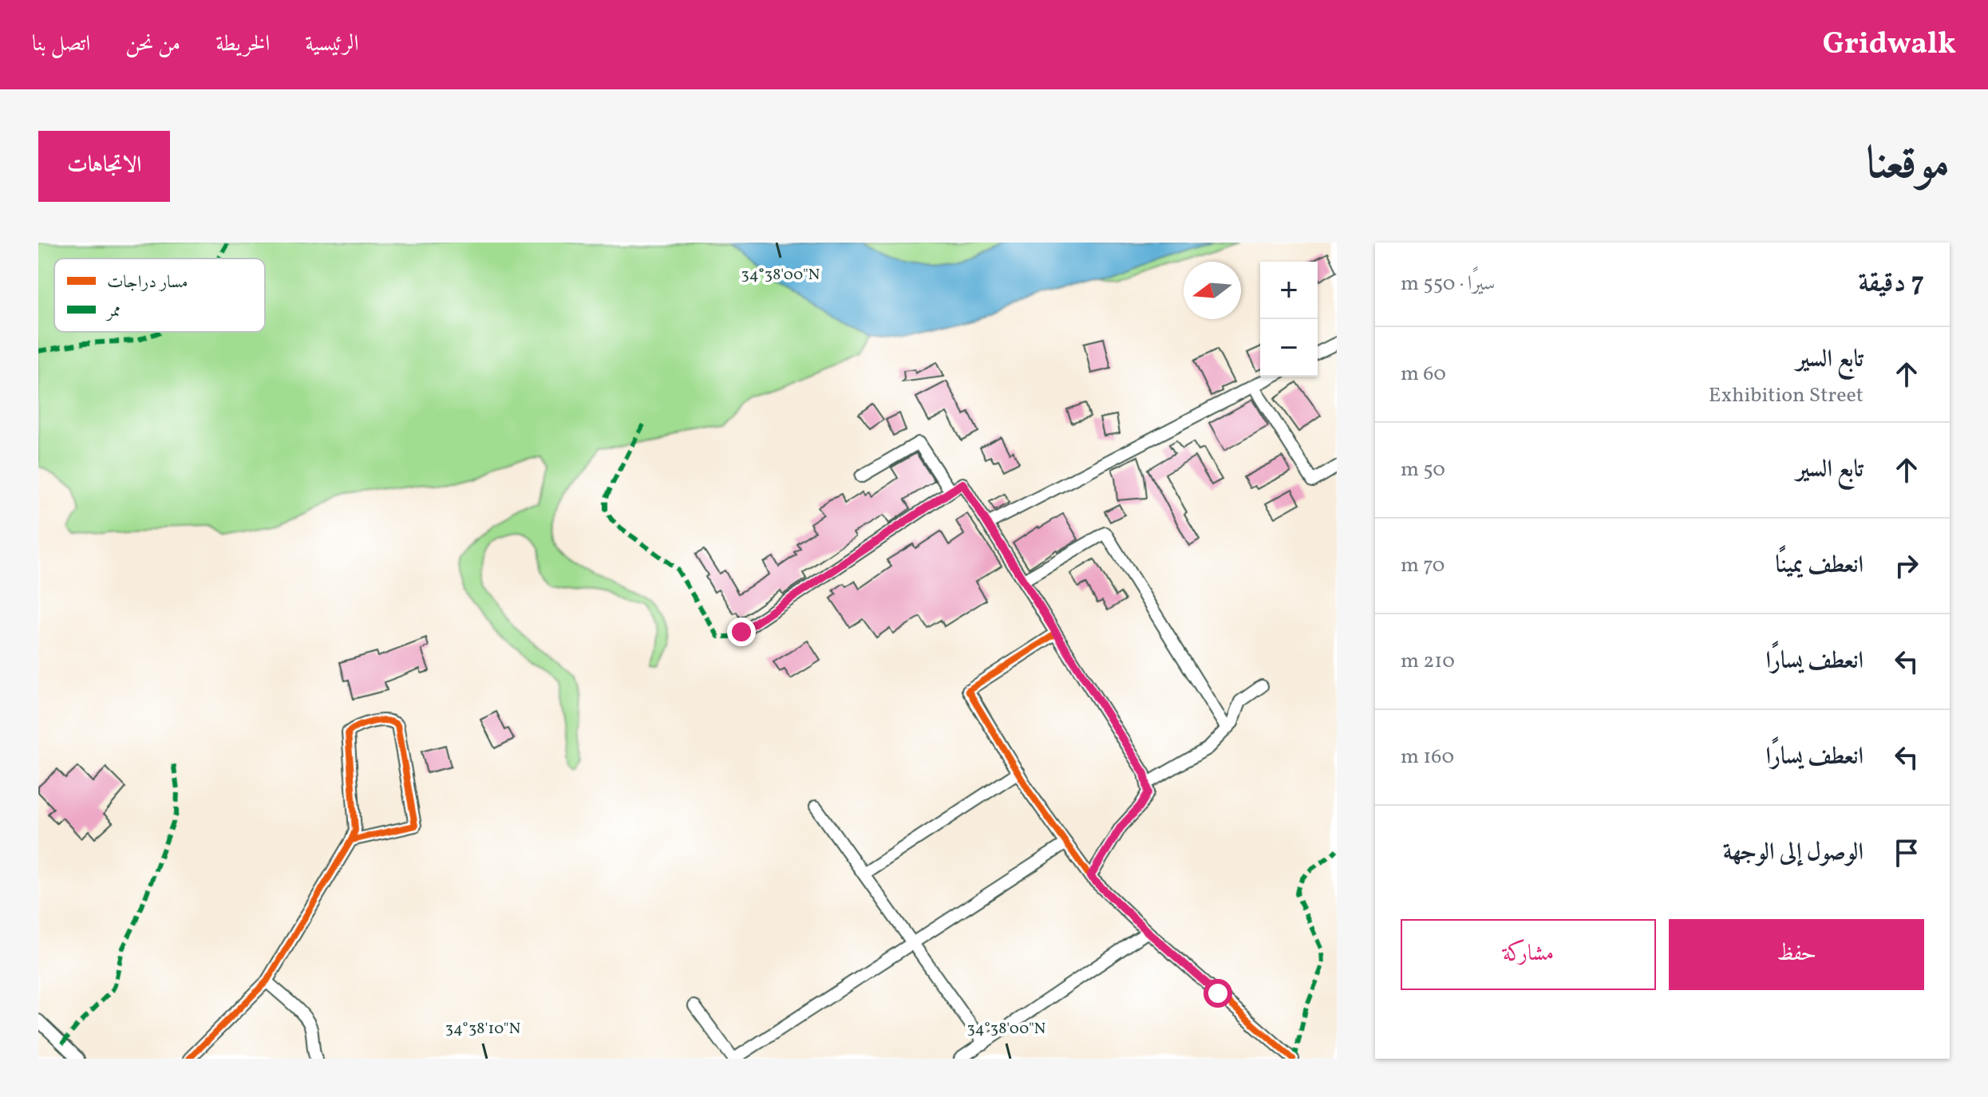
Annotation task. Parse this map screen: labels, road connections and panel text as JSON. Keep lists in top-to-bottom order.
{
  "legend": ["مسار دراجات", "ممر"],
  "north": "left",
  "page": {
    "header": "Gridwalk",
    "nav": [
      "الرئيسية",
      "الخريطة",
      "من نحن",
      "اتصل بنا"
    ],
    "title": "موقعنا",
    "buttons": [
      "الاتجاهات",
      ["حفظ", "مشاركة"]
    ],
    "heading": ["7 دقيقة", "سيرًا · 550 m"],
    "map_buttons": ["+", "−"],
    "list": [
      ["تابع السير", "Exhibition Street", "60 m"],
      ["تابع السير", "50 m"],
      ["انعطف يمينًا", "70 m"],
      ["انعطف يسارًا", "210 m"],
      ["انعطف يسارًا", "160 m"],
      "الوصول إلى الوجهة"
    ]
  },
  "coordinates": ["34°38'00\"N", "34°38'10\"N"]
}
